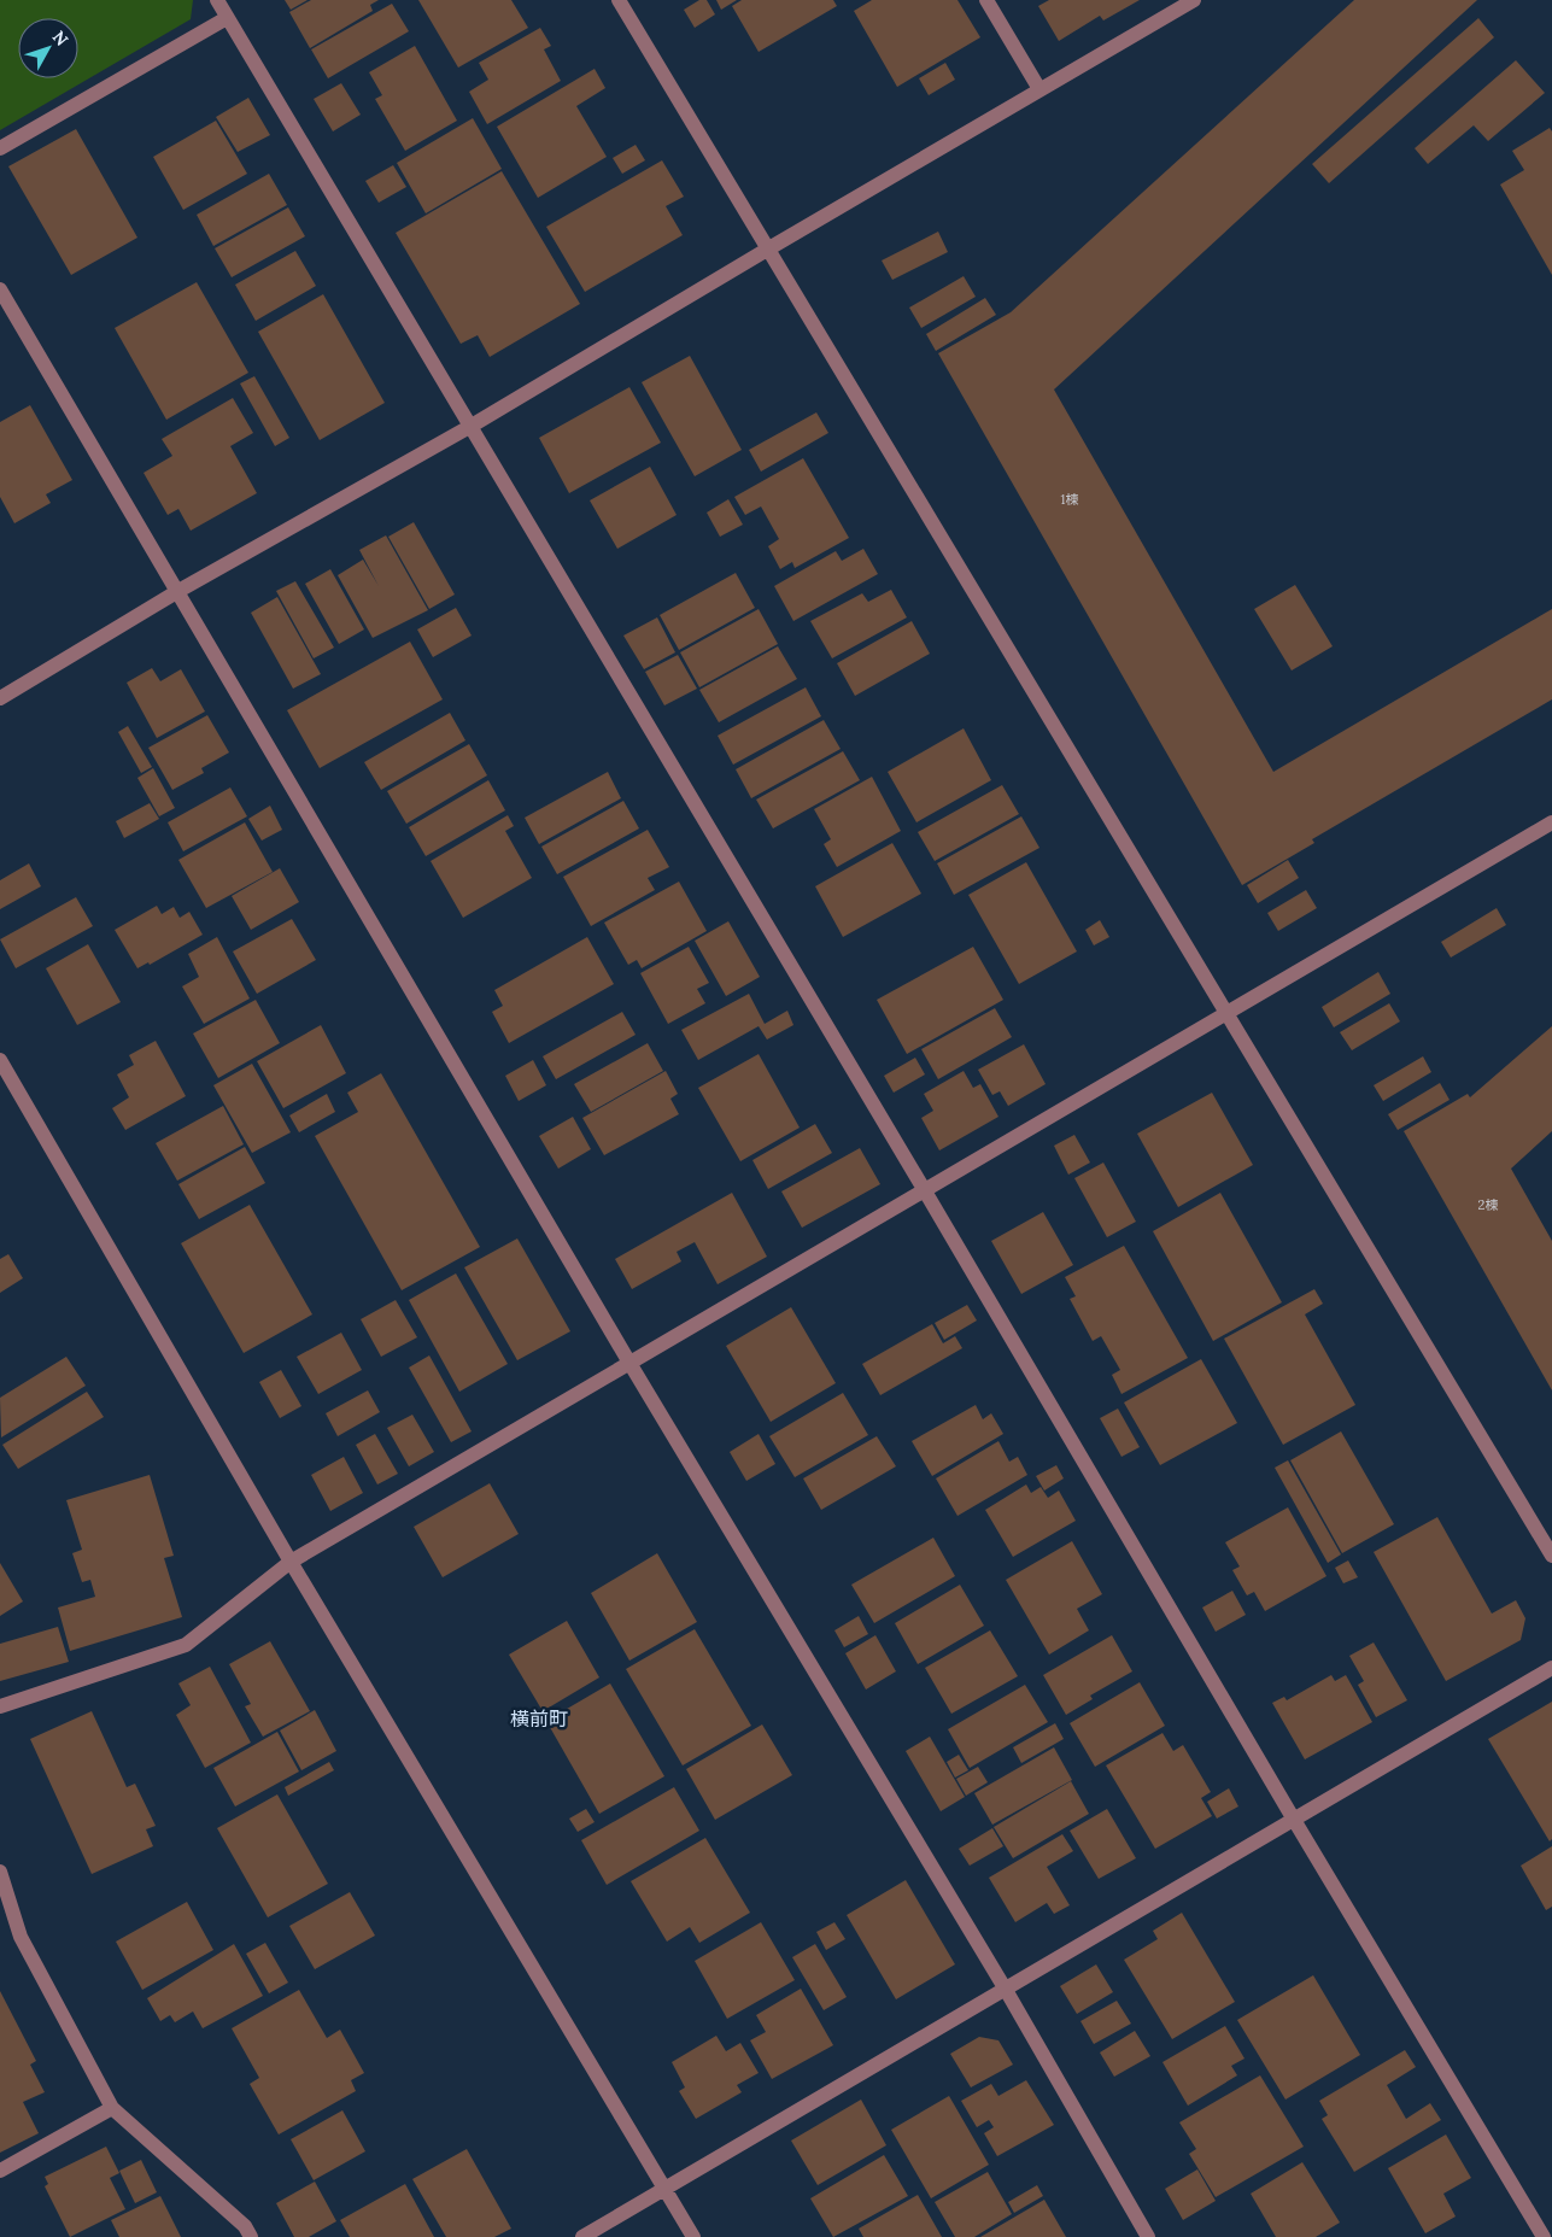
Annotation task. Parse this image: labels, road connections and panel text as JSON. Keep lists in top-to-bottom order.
{
  "districts": ["横前町"],
  "house_numbers": ["1棟", "2棟"],
  "north": "top right"
}
